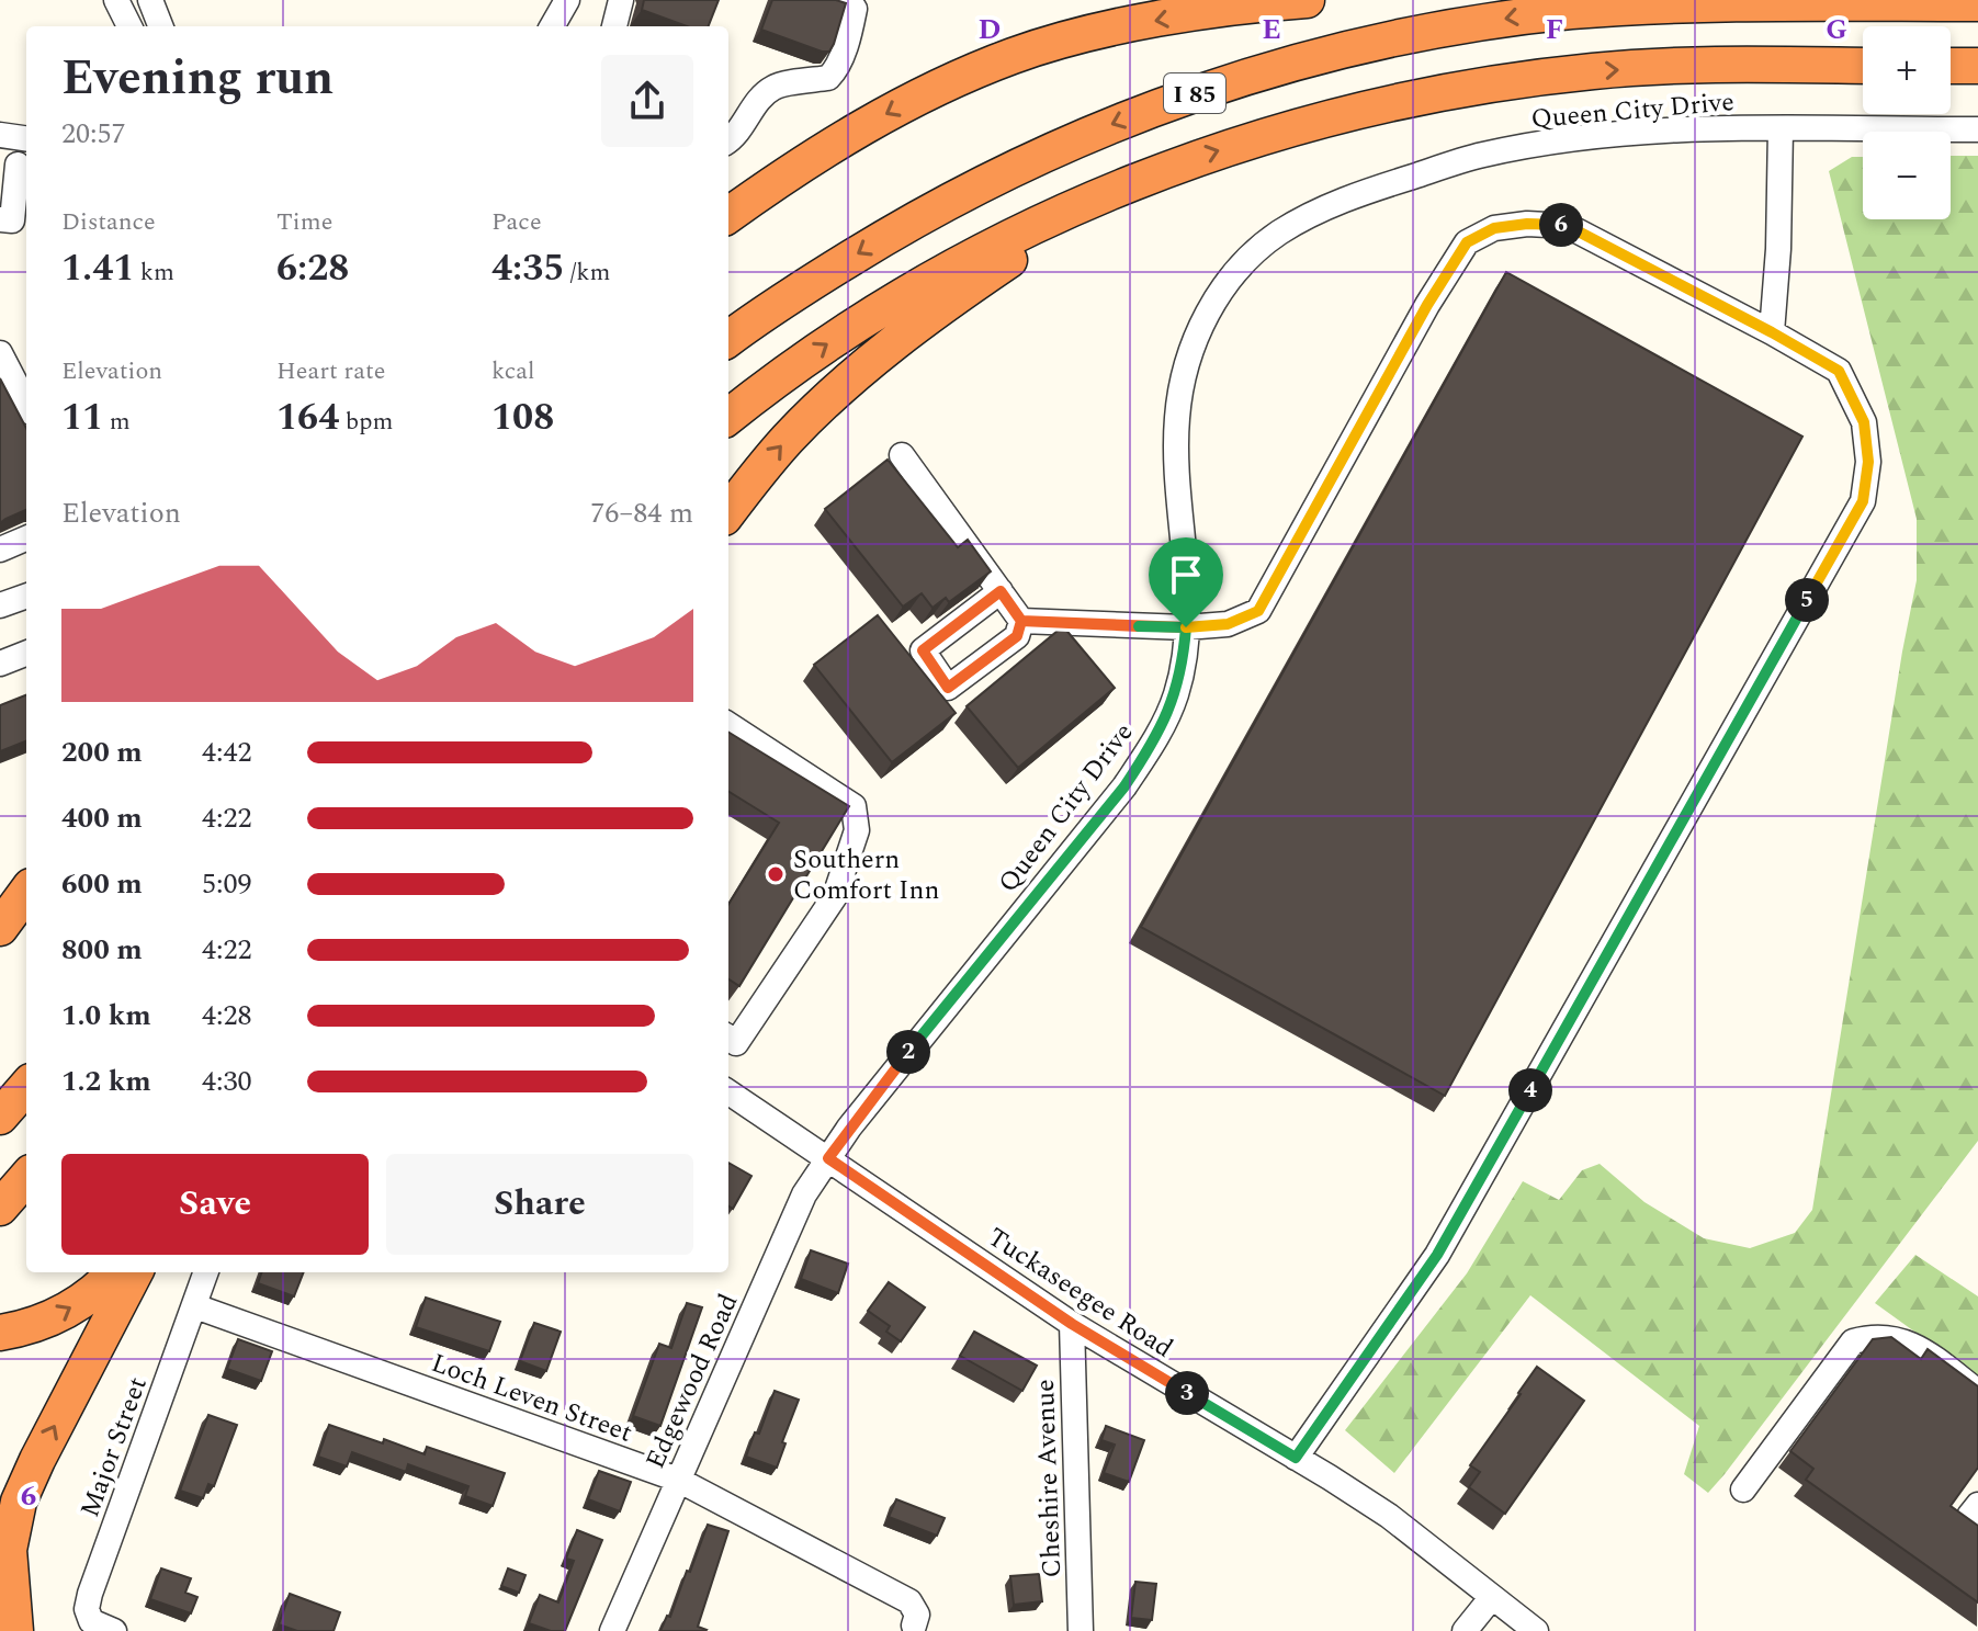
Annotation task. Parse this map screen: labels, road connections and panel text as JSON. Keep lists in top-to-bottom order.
{
  "streets": {
    "highway": ["I 85"],
    "street": [
      "Queen City Drive",
      "Tuckaseegee Road",
      "Edgewood Road",
      "Loch Leven Street",
      "Major Street",
      "Cheshire Avenue"
    ]
  },
  "crossings": [
    ["Queen City Drive", "Tuckaseegee Road"],
    ["Queen City Drive", "Edgewood Road"],
    ["Tuckaseegee Road", "Edgewood Road"],
    ["Tuckaseegee Road", "Cheshire Avenue"],
    ["Edgewood Road", "Loch Leven Street"],
    ["Loch Leven Street", "Major Street"]
  ],
  "places": ["Southern Comfort Inn"],
  "page": {
    "map_buttons": ["+", "−"],
    "heading": ["Evening run", "20:57"],
    "stats": [
      ["Distance", "1.41 km"],
      ["Time", "6:28"],
      ["Pace", "4:35 /km"],
      ["Elevation", "11 m"],
      ["Heart rate", "164 bpm"],
      ["kcal", "108"]
    ],
    "pins": [
      "6",
      "5",
      "2",
      "4",
      "3"
    ],
    "chart": ["Elevation", "76–84 m"],
    "list": [
      {
        "name": "200 m",
        "note": "4:42"
      },
      {
        "name": "400 m",
        "note": "4:22"
      },
      {
        "name": "600 m",
        "note": "5:09"
      },
      {
        "name": "800 m",
        "note": "4:22"
      },
      {
        "name": "1.0 km",
        "note": "4:28"
      },
      {
        "name": "1.2 km",
        "note": "4:30"
      }
    ],
    "buttons": ["Save", "Share"]
  },
  "grid": {
    "columns": [
      "D",
      "E",
      "F",
      "G"
    ],
    "rows": ["6"]
  }
}
